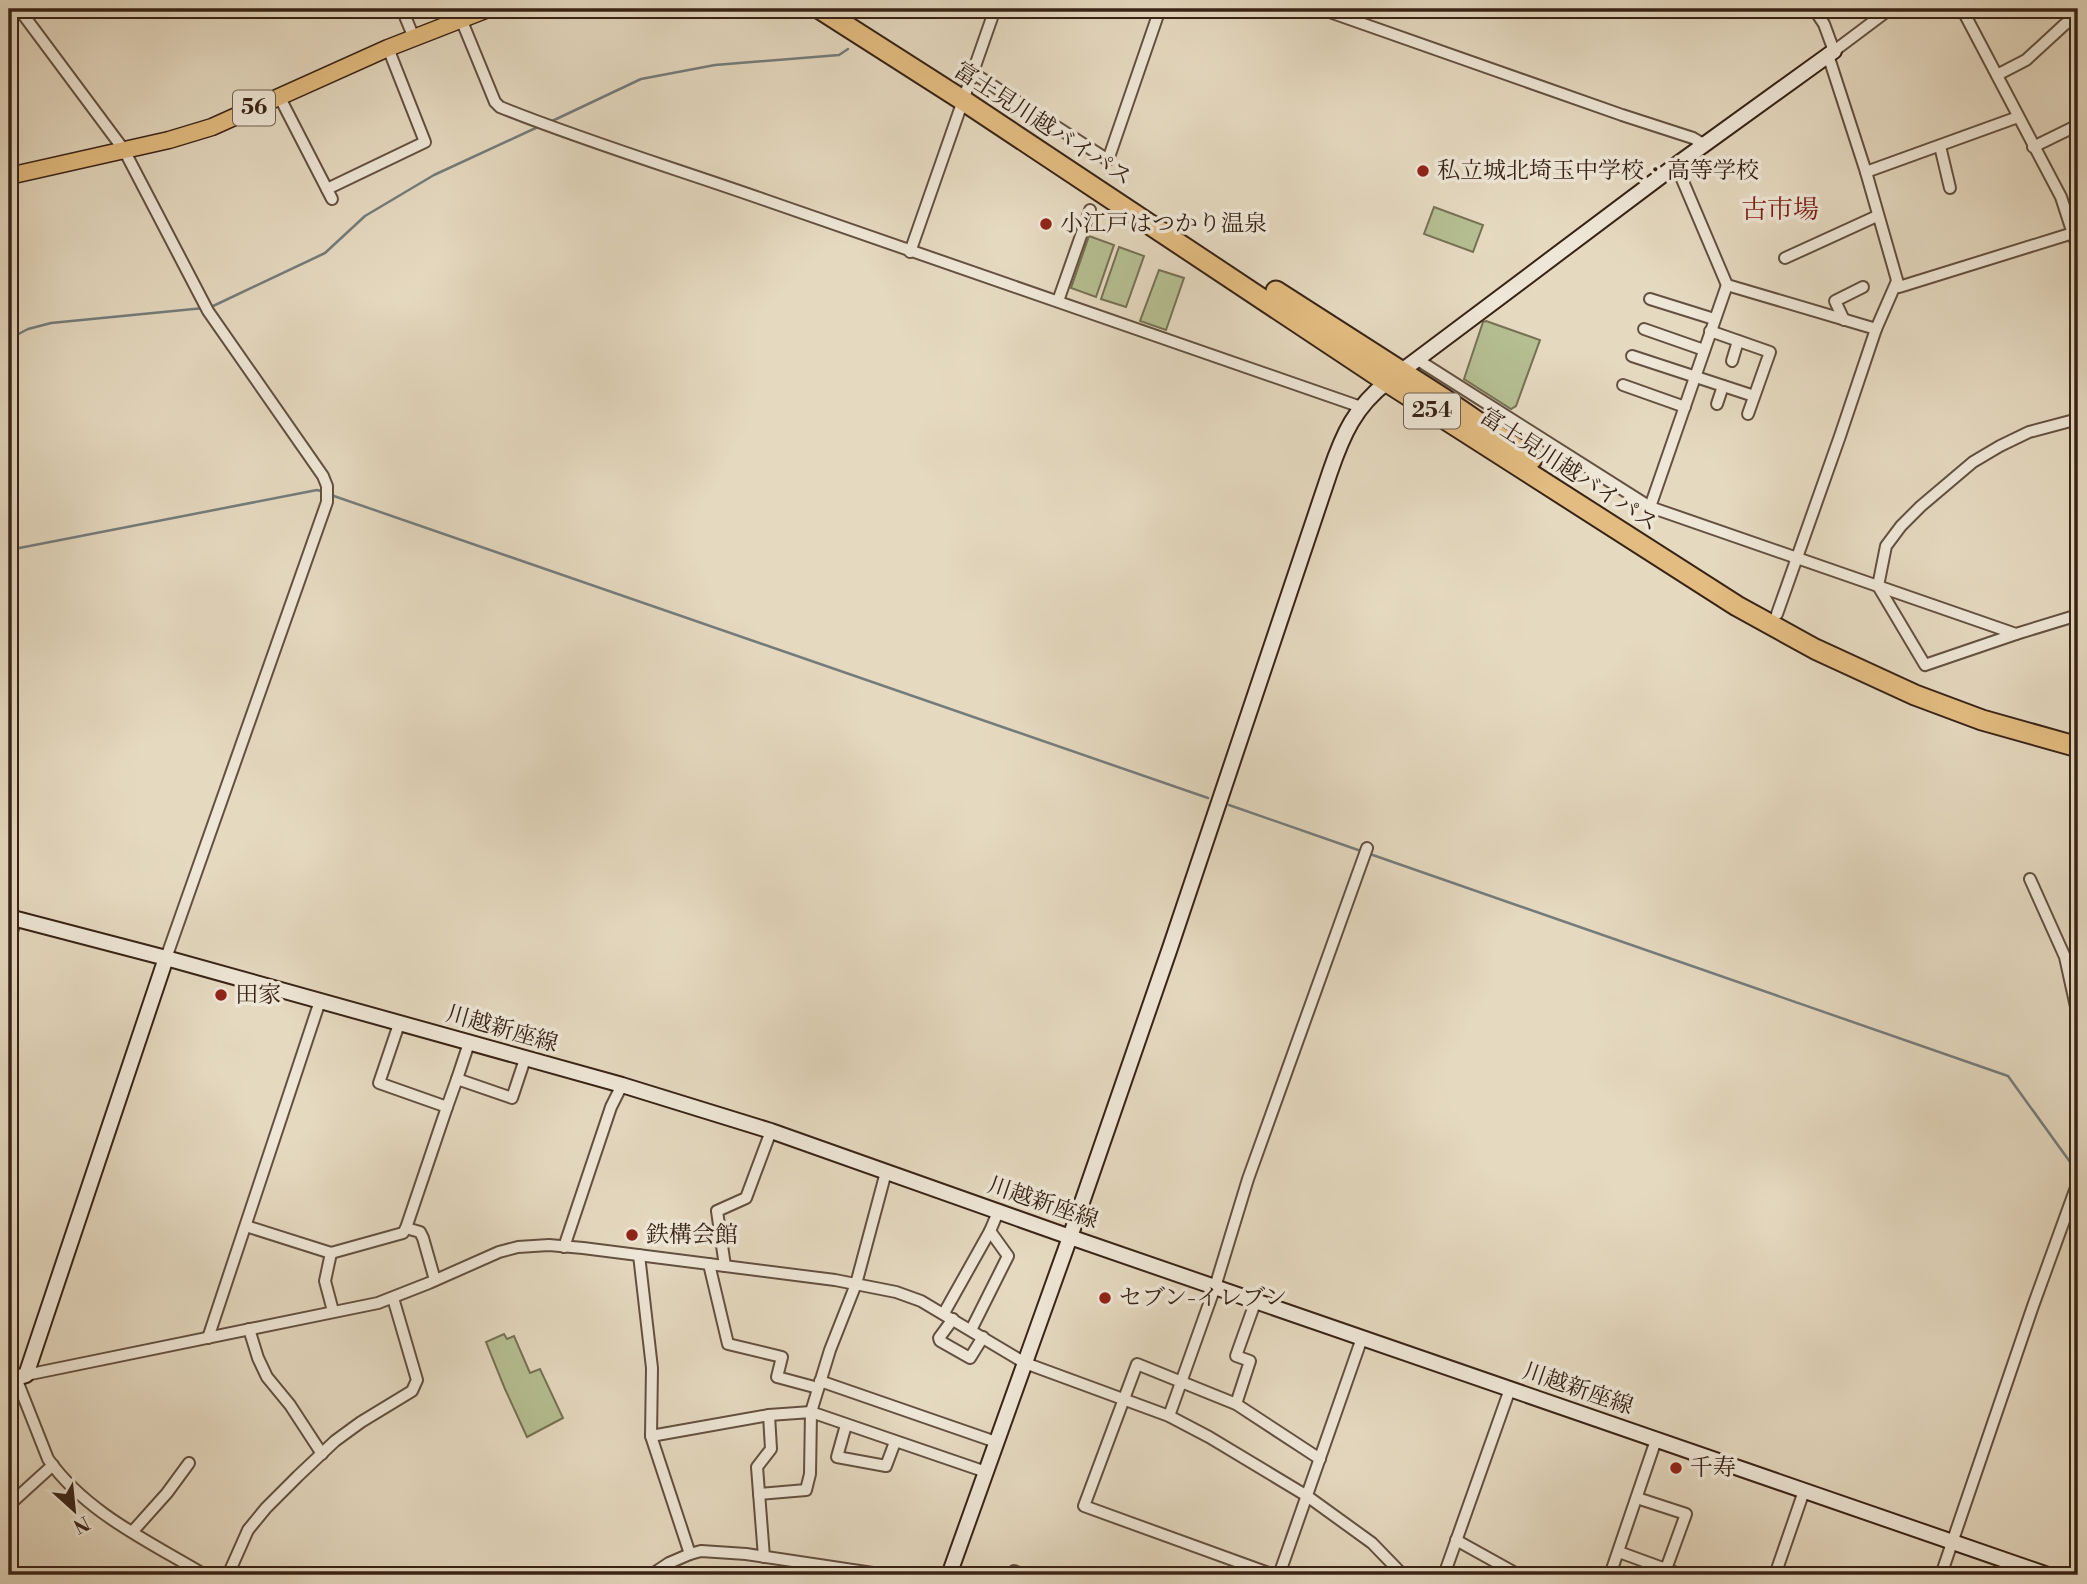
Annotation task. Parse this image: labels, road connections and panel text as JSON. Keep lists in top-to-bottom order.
{
  "streets": {
    "highway": ["富士見川越バイパス", "254"],
    "main road": ["56"],
    "street": ["川越新座線"]
  },
  "districts": ["古市場"],
  "places": [
    "私立城北埼玉中学校・高等学校",
    "小江戸はつかり温泉",
    "田家",
    "鉄構会館",
    "セブン-イレブン",
    "千寿"
  ],
  "north": "bottom right"
}
